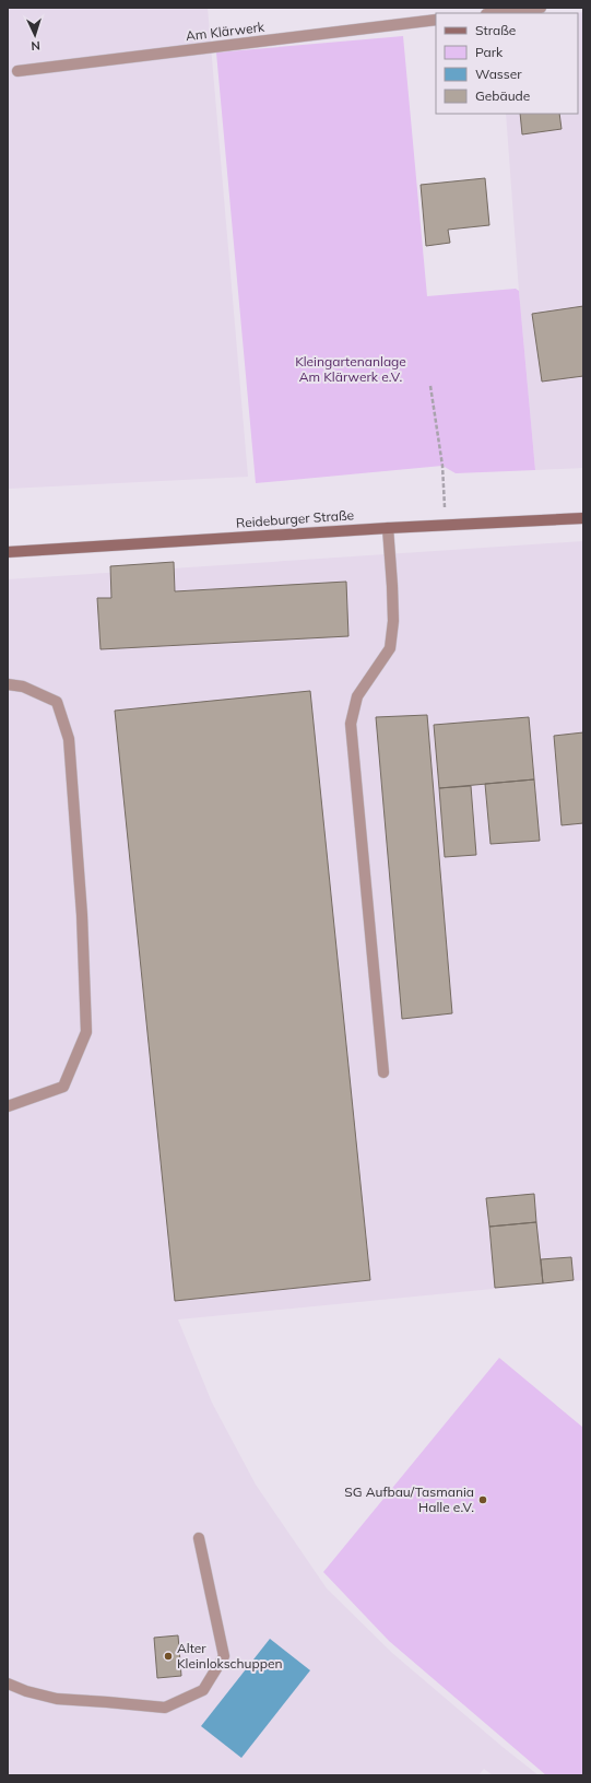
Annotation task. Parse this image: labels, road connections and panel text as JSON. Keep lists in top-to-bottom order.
{
  "streets": {
    "street": ["Am Klärwerk", "Reideburger Straße"]
  },
  "parks": ["Kleingartenanlage Am Klärwerk e.V."],
  "places": ["SG Aufbau/Tasmania Halle e.V.", "Alter Kleinlokschuppen"],
  "legend": [
    "Straße",
    "Park",
    "Wasser",
    "Gebäude"
  ],
  "north": "bottom"
}
